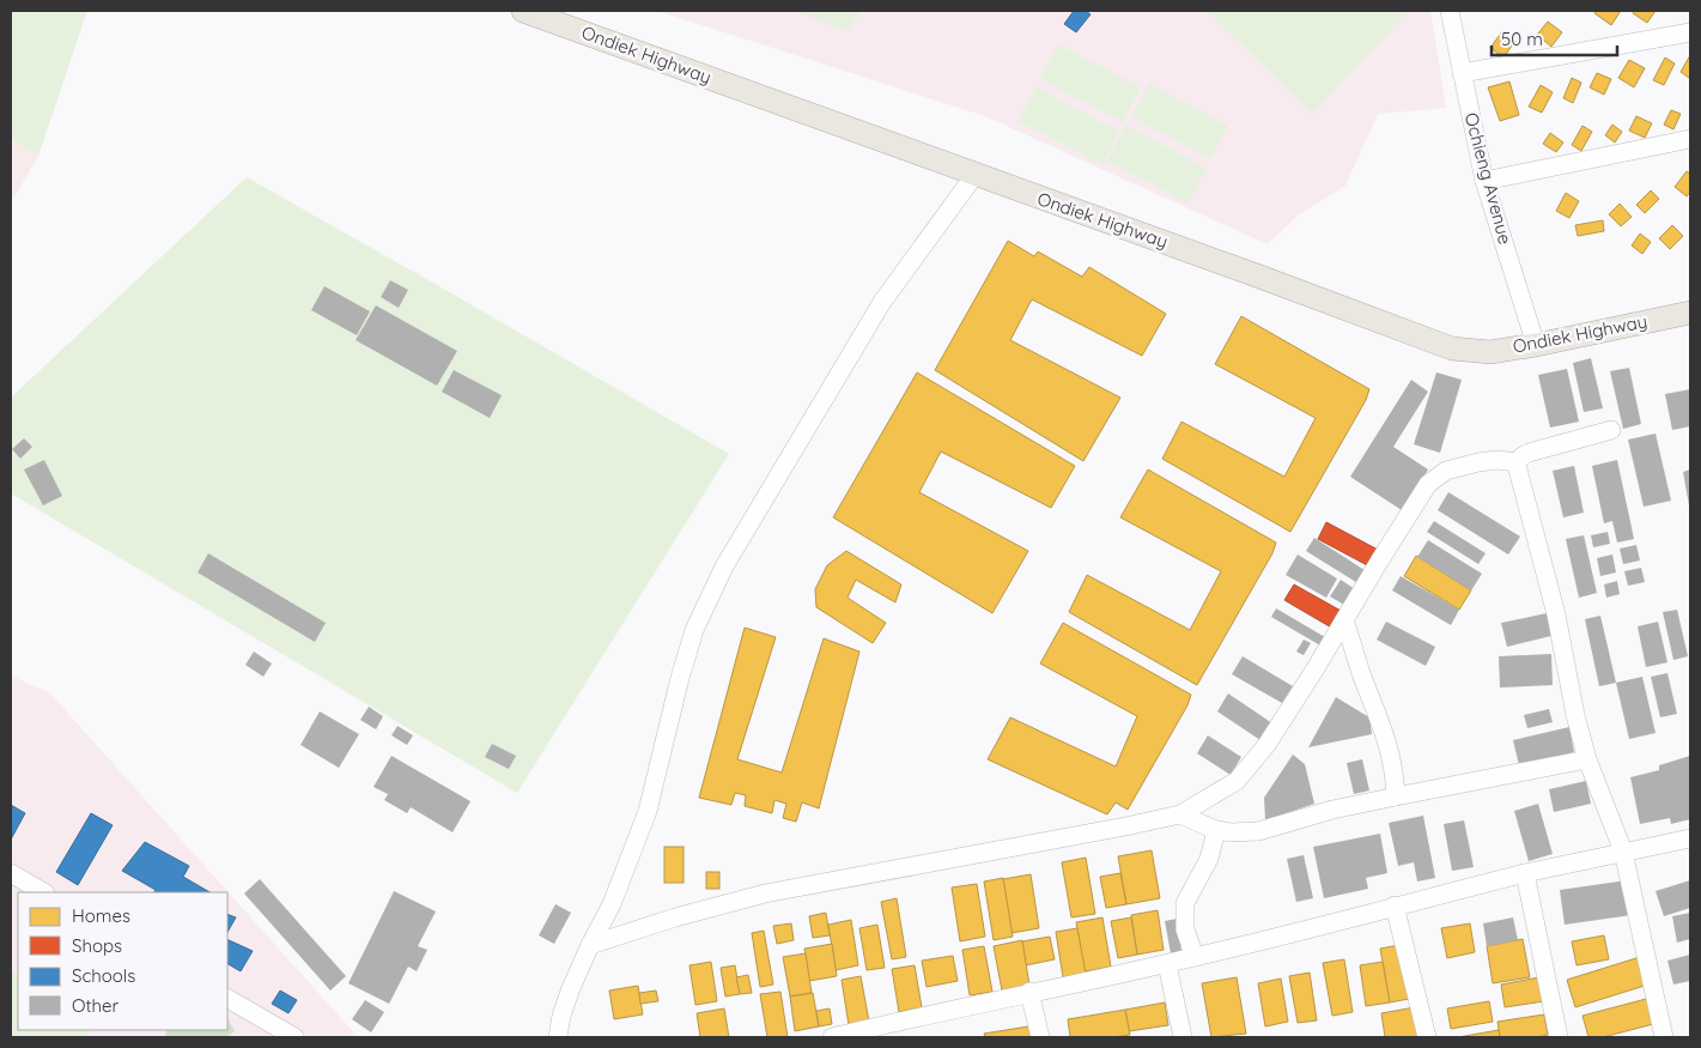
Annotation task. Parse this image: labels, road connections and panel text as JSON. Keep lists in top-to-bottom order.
{
  "streets": {
    "main road": ["Ondiek Highway"],
    "street": ["Ochieng Avenue"]
  },
  "crossings": [
    ["Ondiek Highway", "Ochieng Avenue"]
  ],
  "legend": [
    "Homes",
    "Shops",
    "Schools",
    "Other"
  ],
  "scale_bar": "50 m"
}
